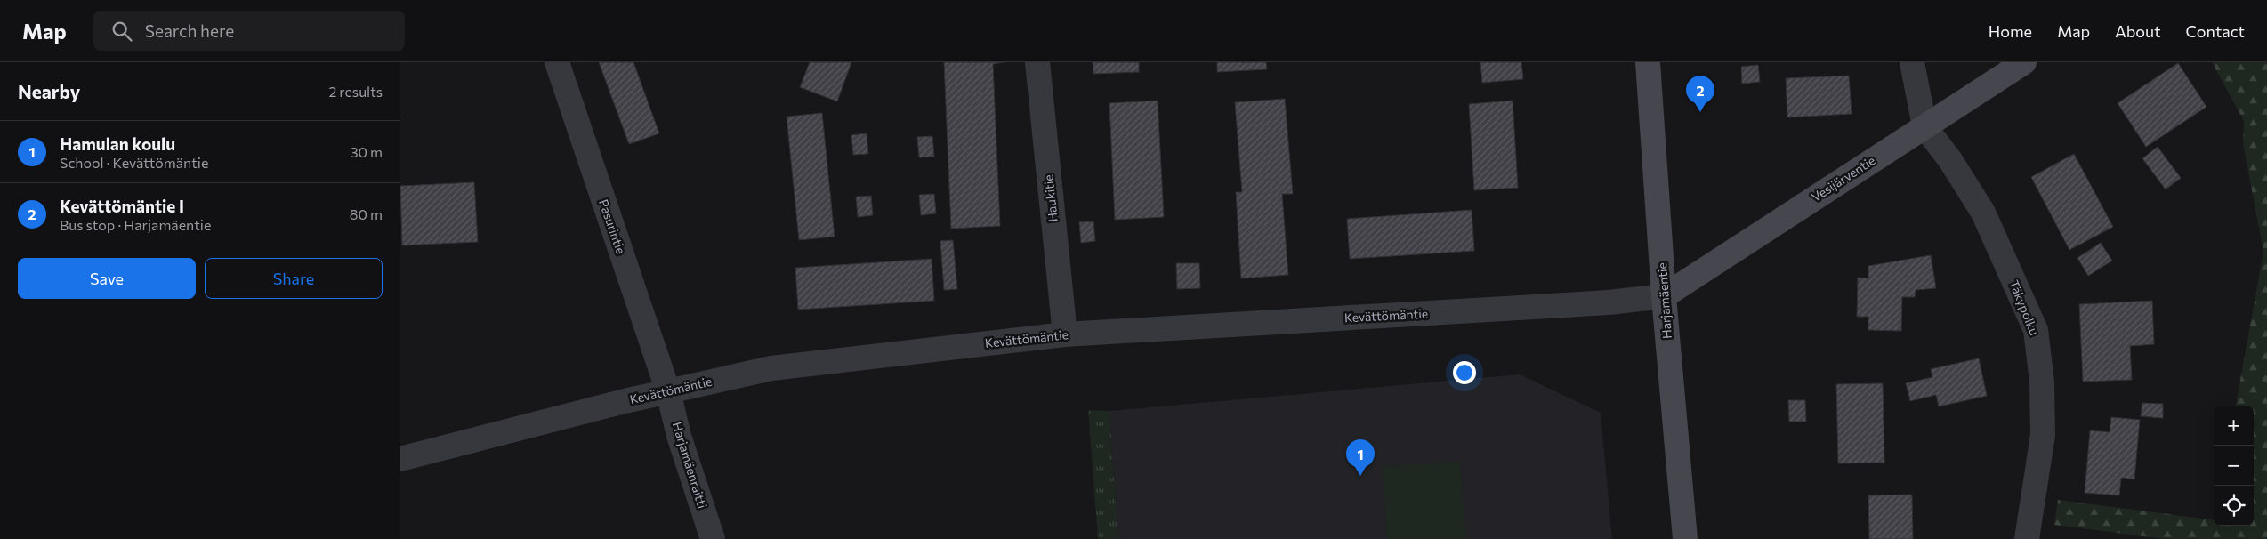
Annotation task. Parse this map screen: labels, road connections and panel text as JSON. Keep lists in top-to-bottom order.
{
  "streets": {
    "street": [
      "Vesijärventie",
      "Haukitie",
      "Pasurintie",
      "Harjamäentie",
      "Täkypolku",
      "Kevättömäntie",
      "Harjamäenraitti"
    ]
  },
  "crossings": [
    ["Vesijärventie", "Harjamäentie"],
    ["Vesijärventie", "Täkypolku"],
    ["Vesijärventie", "Kevättömäntie"],
    ["Haukitie", "Kevättömäntie"],
    ["Pasurintie", "Kevättömäntie"],
    ["Pasurintie", "Harjamäenraitti"],
    ["Harjamäentie", "Kevättömäntie"],
    ["Kevättömäntie", "Harjamäenraitti"]
  ],
  "page": {
    "header": "Map",
    "search": "Search here",
    "nav": [
      "Home",
      "Map",
      "About",
      "Contact"
    ],
    "heading": ["Nearby", "2 results"],
    "pins": ["2", "1"],
    "list": [
      {
        "mark": "1",
        "name": "Hamulan koulu",
        "note": "School · Kevättömäntie",
        "value": "30 m"
      },
      {
        "mark": "2",
        "name": "Kevättömäntie I",
        "note": "Bus stop · Harjamäentie",
        "value": "80 m"
      }
    ],
    "buttons": ["Save", "Share"],
    "map_buttons": ["+", "−"]
  }
}
